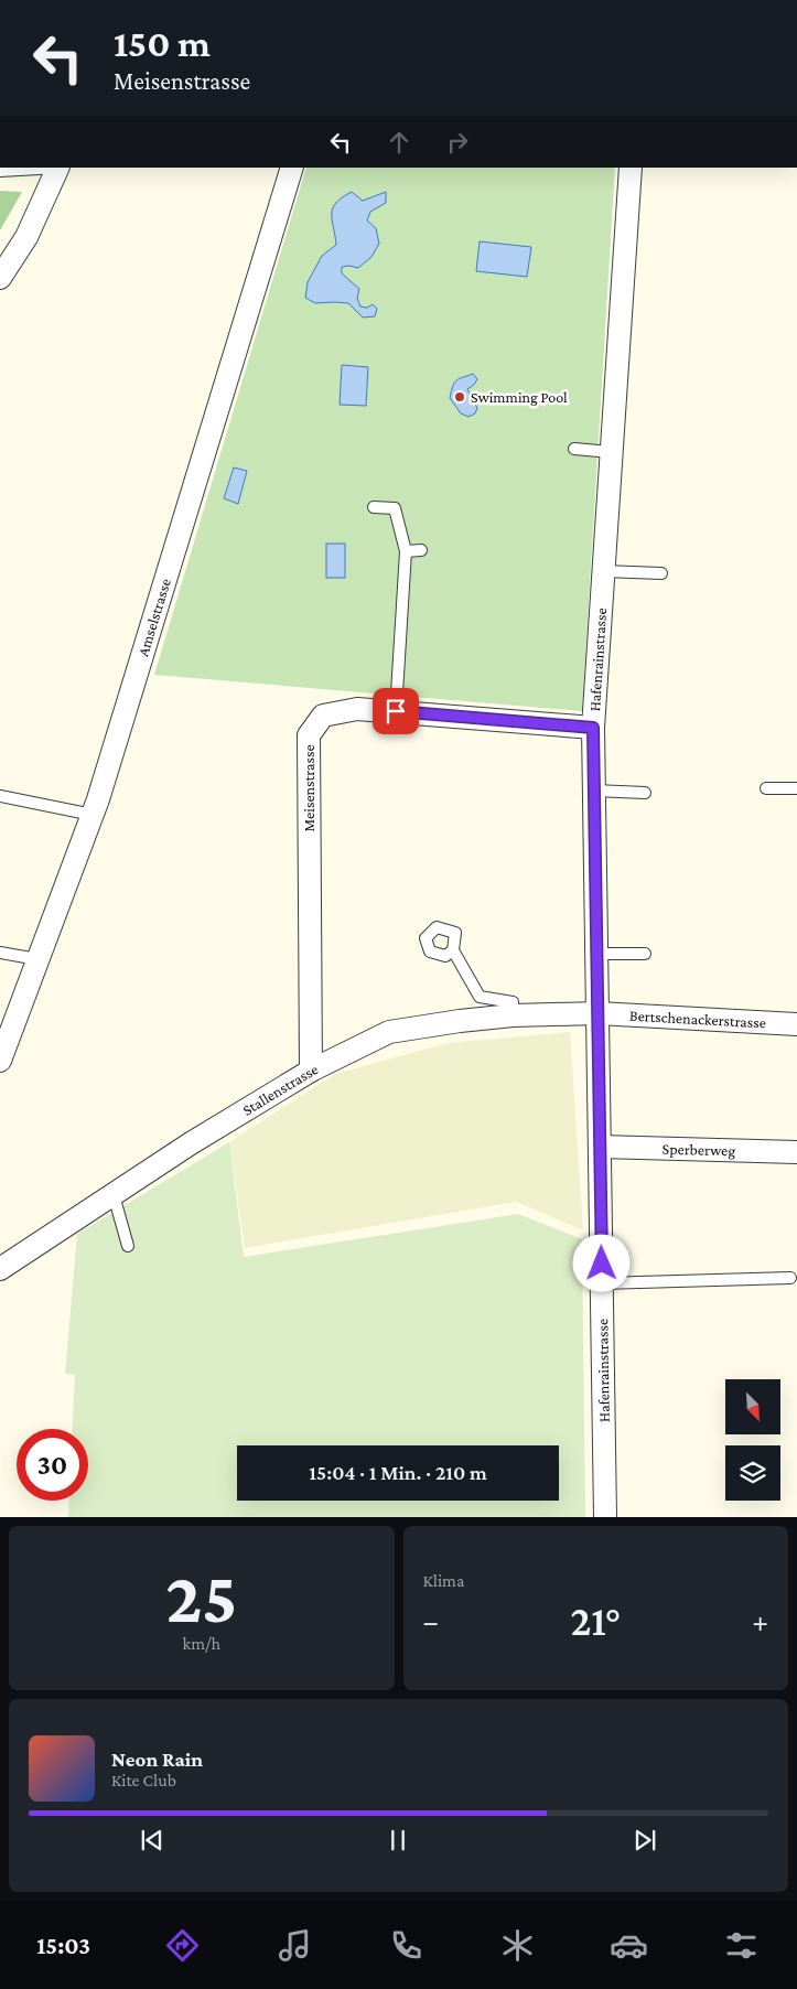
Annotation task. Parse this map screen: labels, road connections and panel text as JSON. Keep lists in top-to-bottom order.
{
  "streets": {
    "street": [
      "Amselstrasse",
      "Hafenrainstrasse",
      "Meisenstrasse",
      "Bertschenackerstrasse",
      "Stallenstrasse",
      "Sperberweg"
    ]
  },
  "crossings": [
    ["Hafenrainstrasse", "Meisenstrasse"],
    ["Hafenrainstrasse", "Bertschenackerstrasse"],
    ["Hafenrainstrasse", "Stallenstrasse"],
    ["Hafenrainstrasse", "Sperberweg"],
    ["Meisenstrasse", "Stallenstrasse"],
    ["Bertschenackerstrasse", "Stallenstrasse"]
  ],
  "places": ["Swimming Pool"],
  "north": "bottom right",
  "page": {
    "turn": ["150 m", "Meisenstrasse"],
    "limit": "30",
    "trip": "15:04 · 1 Min. · 210 m",
    "tile": [
      ["25", "km/h"],
      "Klima"
    ],
    "heat": ["−", "21°", "+"],
    "song": ["Neon Rain", "Kite Club"],
    "tabs": "15:03"
  }
}
